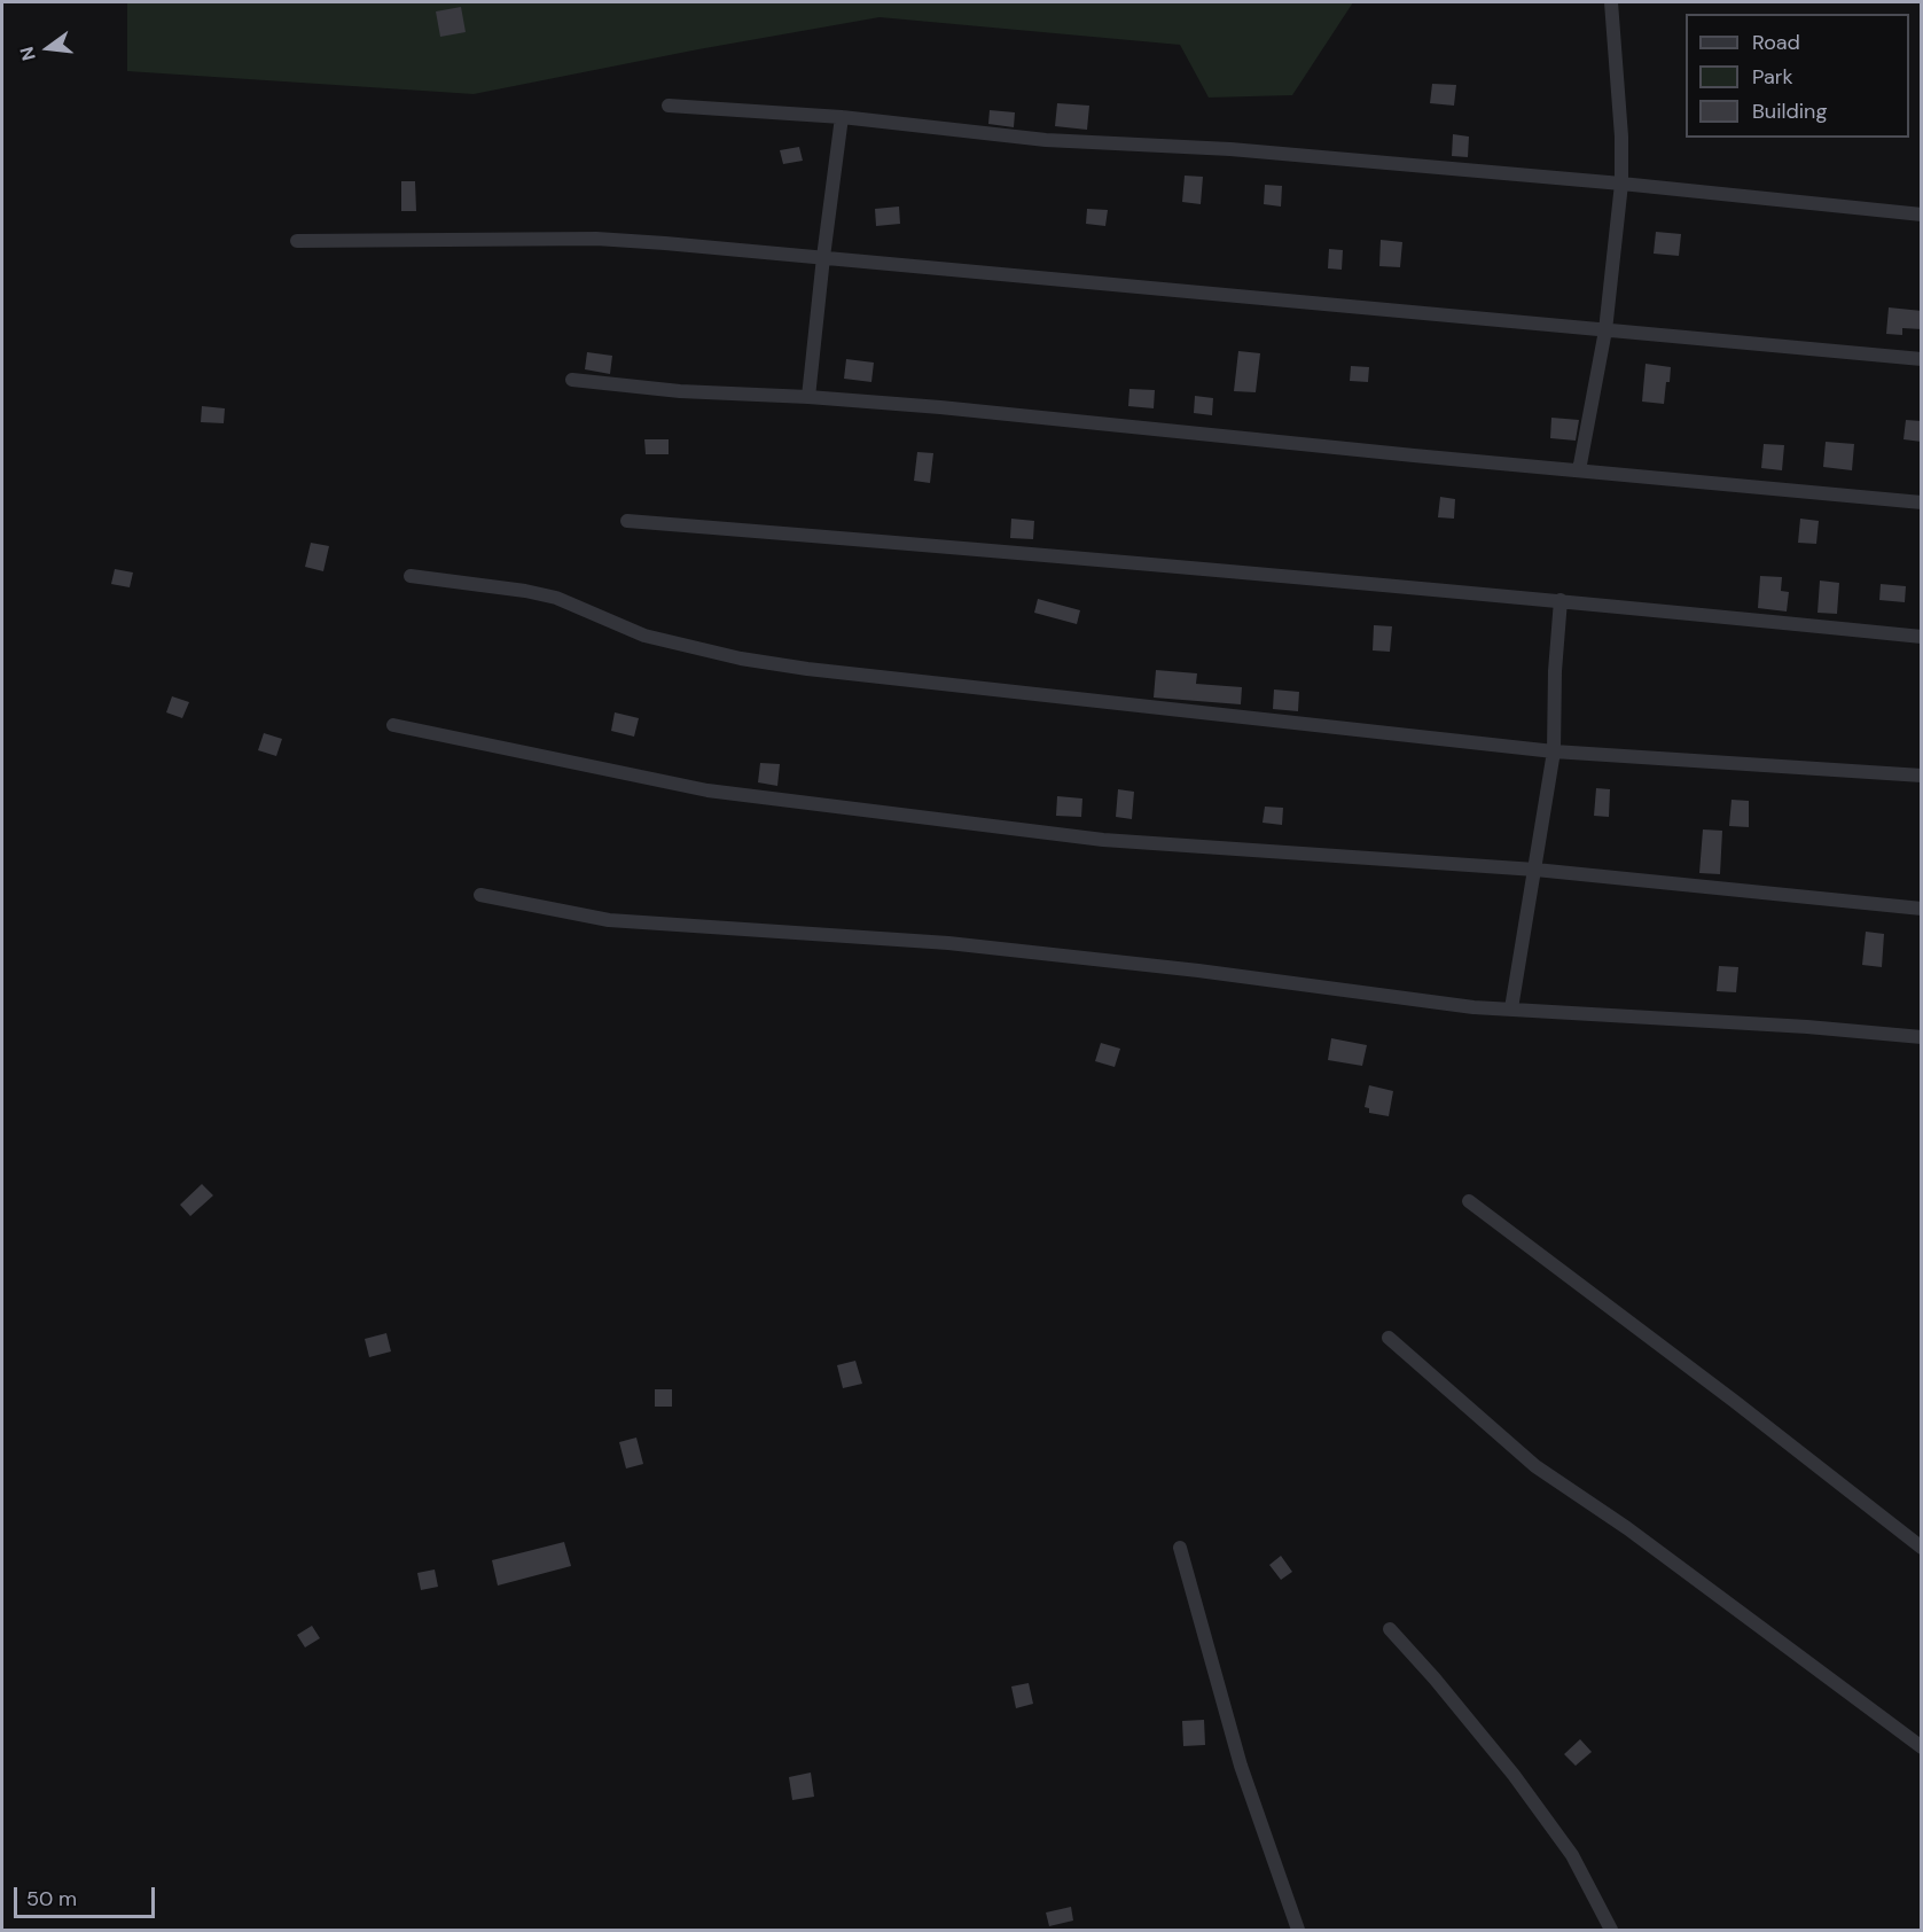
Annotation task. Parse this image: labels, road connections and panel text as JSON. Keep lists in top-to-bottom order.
{
  "legend": ["Road", "Park", "Building"],
  "scale_bar": "50 m",
  "north": "left"
}
